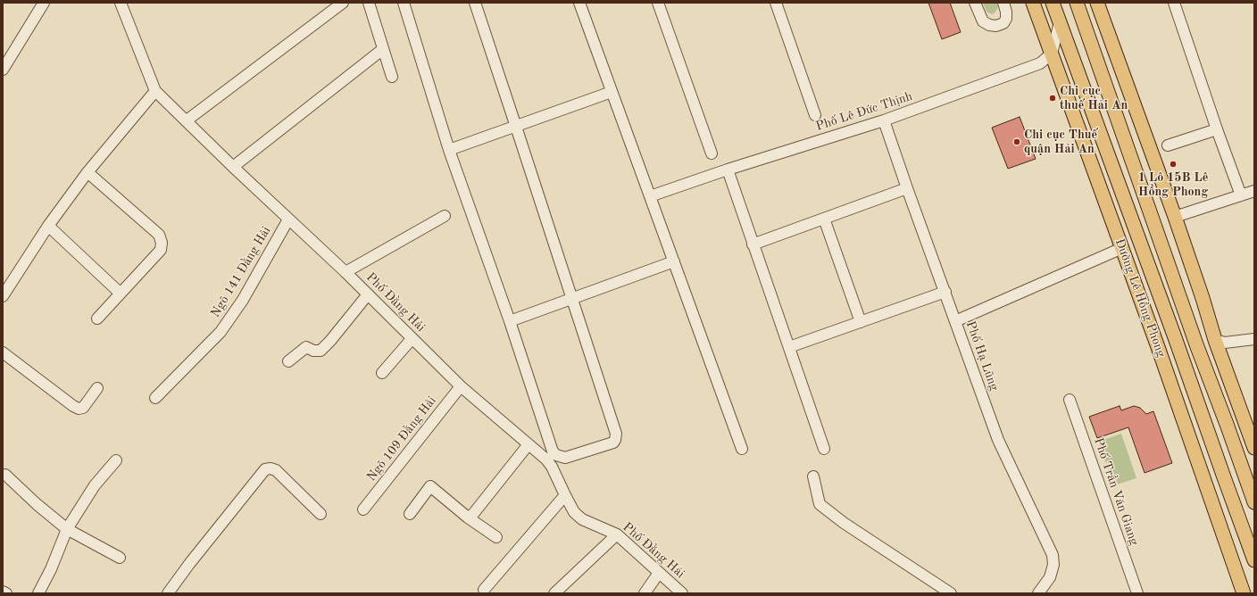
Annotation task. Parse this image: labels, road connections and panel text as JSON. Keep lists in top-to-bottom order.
{
  "streets": {
    "main road": ["Đường Lê Hồng Phong"],
    "street": [
      "Phố Lê Đức Thịnh",
      "Ngõ 141 Đằng Hải",
      "Phố Đằng Hải",
      "Phố Hạ Lũng",
      "Ngõ 109 Đằng Hải",
      "Phố Trần Văn Giang"
    ]
  },
  "crossings": [
    ["Phố Lê Đức Thịnh", "Đường Lê Hồng Phong"],
    ["Phố Lê Đức Thịnh", "Phố Hạ Lũng"],
    ["Ngõ 141 Đằng Hải", "Phố Đằng Hải"],
    ["Phố Đằng Hải", "Ngõ 109 Đằng Hải"]
  ],
  "places": ["Chi cục thuế Hải An", "Chi cục Thuế quận Hải An", "1 Lô 15B Lê Hồng Phong"]
}
